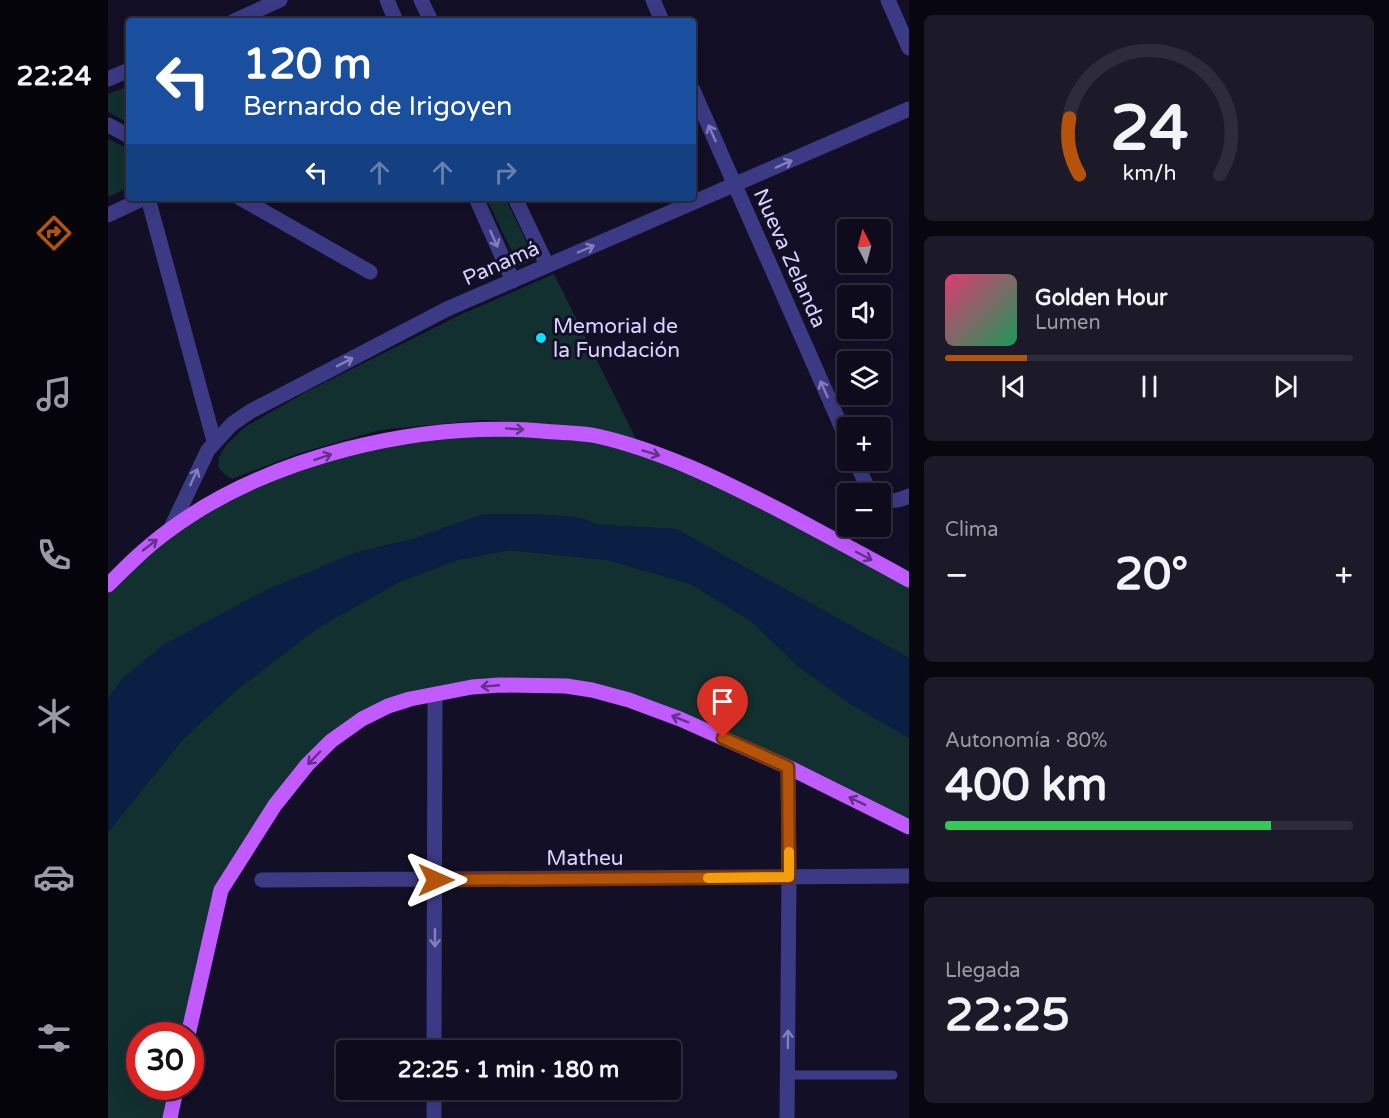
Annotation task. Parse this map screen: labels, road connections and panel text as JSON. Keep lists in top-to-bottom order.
{
  "streets": {
    "street": ["Nueva Zelanda", "Panamá", "Matheu"]
  },
  "crossings": [
    ["Nueva Zelanda", "Panamá"]
  ],
  "one_way": ["Nueva Zelanda", "Panamá"],
  "places": ["Memorial de la Fundación"],
  "north": "top",
  "page": {
    "tabs": "22:24",
    "turn": ["120 m", "Bernardo de Irigoyen"],
    "map_buttons": ["+", "−"],
    "song": ["Golden Hour", "Lumen"],
    "tile": [
      "Clima",
      ["Autonomía · 80%", "400 km"],
      ["Llegada", "22:25"]
    ],
    "heat": ["−", "20°", "+"],
    "limit": "30",
    "trip": "22:25 · 1 min · 180 m",
    "gauge": ["24", "km/h"]
  }
}
